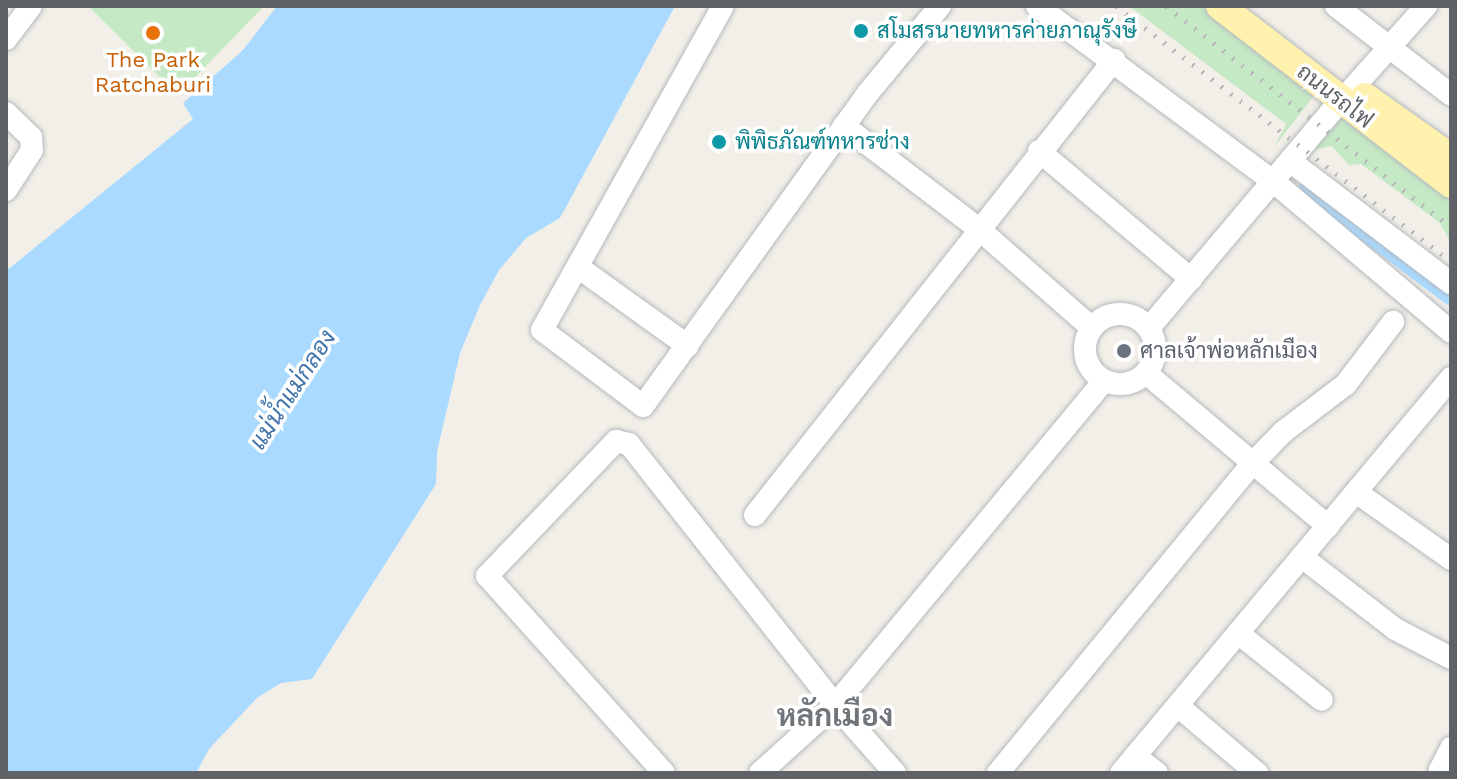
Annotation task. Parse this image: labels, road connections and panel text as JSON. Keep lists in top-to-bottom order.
{
  "streets": {
    "main road": ["ถนนรถไฟ"]
  },
  "districts": ["หลักเมือง"],
  "water": ["แม่น้ำแม่กลอง"],
  "places": [
    "สโมสรนายทหารค่ายภาณุรังษี",
    "The Park Ratchaburi",
    "พิพิธภัณฑ์ทหารช่าง",
    "ศาลเจ้าพ่อหลักเมือง"
  ]
}
